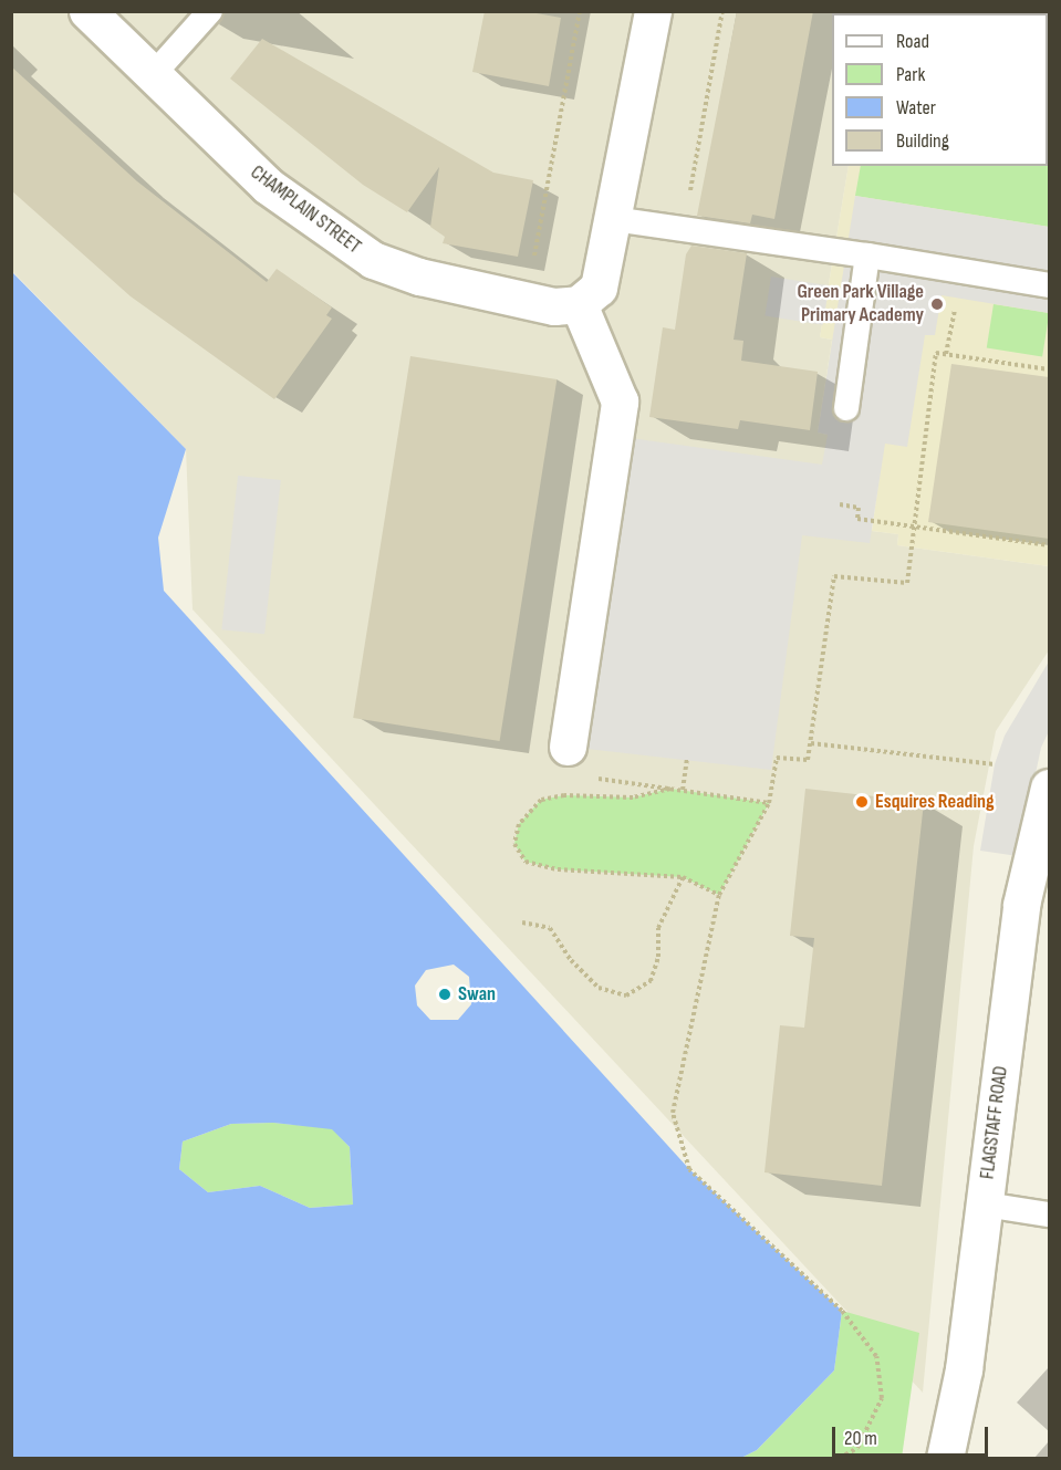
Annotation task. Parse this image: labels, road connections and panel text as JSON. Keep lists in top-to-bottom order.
{
  "streets": {
    "street": ["CHAMPLAIN STREET", "FLAGSTAFF ROAD"]
  },
  "places": ["Green Park Village Primary Academy", "Esquires Reading", "Swan"],
  "legend": [
    "Road",
    "Park",
    "Water",
    "Building"
  ],
  "scale_bar": "20 m"
}
